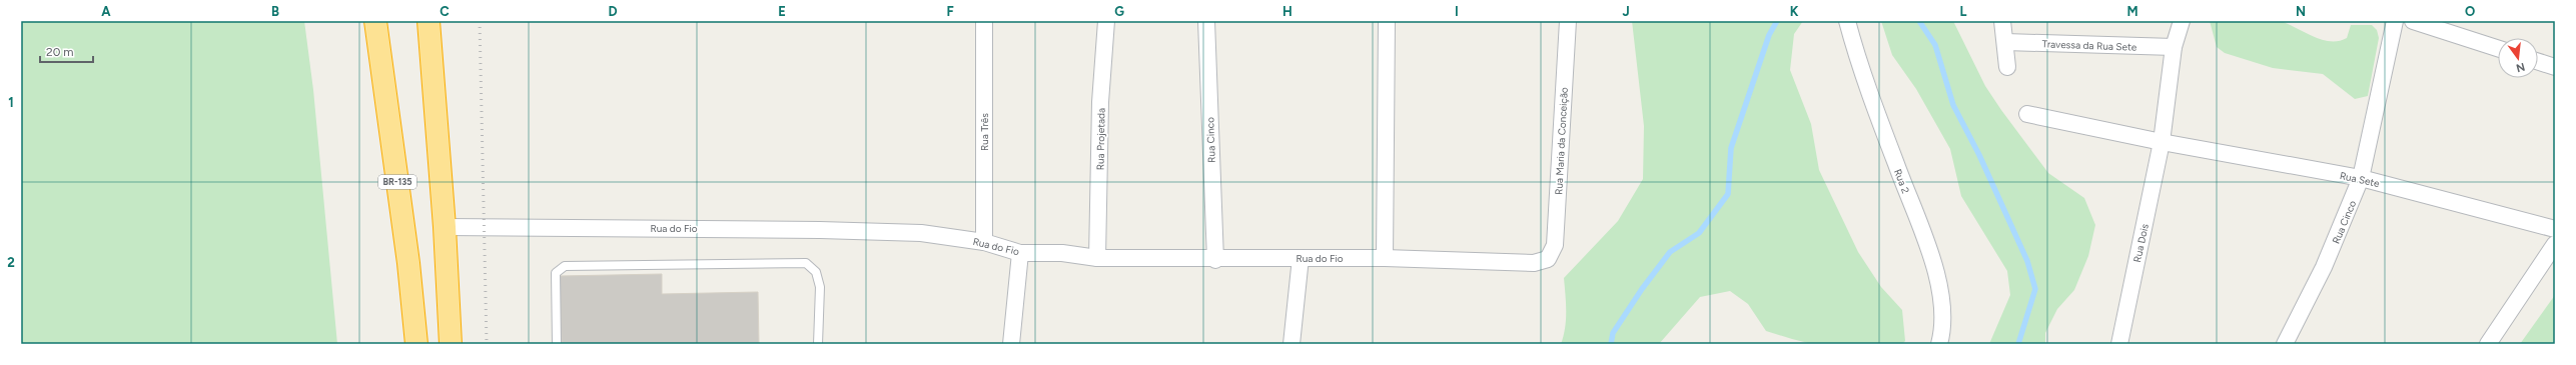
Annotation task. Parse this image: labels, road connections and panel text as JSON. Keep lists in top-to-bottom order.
{
  "streets": {
    "highway": ["BR-135"],
    "street": [
      "Travessa da Rua Sete",
      "Rua Três",
      "Rua Projetada",
      "Rua Cinco",
      "Rua Maria da Conceição",
      "Rua Sete",
      "Rua 2",
      "Rua do Fio",
      "Rua Dois"
    ]
  },
  "crossings": [
    ["Rua Três", "Rua do Fio"],
    ["Rua Projetada", "Rua do Fio"],
    ["Rua Cinco", "Rua Sete"],
    ["Rua Cinco", "Rua do Fio"],
    ["Rua Maria da Conceição", "Rua do Fio"],
    ["Rua Sete", "Rua Dois"]
  ],
  "scale_bar": "20 m",
  "north": "bottom",
  "grid": {
    "columns": [
      "A",
      "B",
      "C",
      "D",
      "E",
      "F",
      "G",
      "H",
      "I",
      "J",
      "K",
      "L",
      "M",
      "N",
      "O"
    ],
    "rows": ["1", "2"]
  }
}
